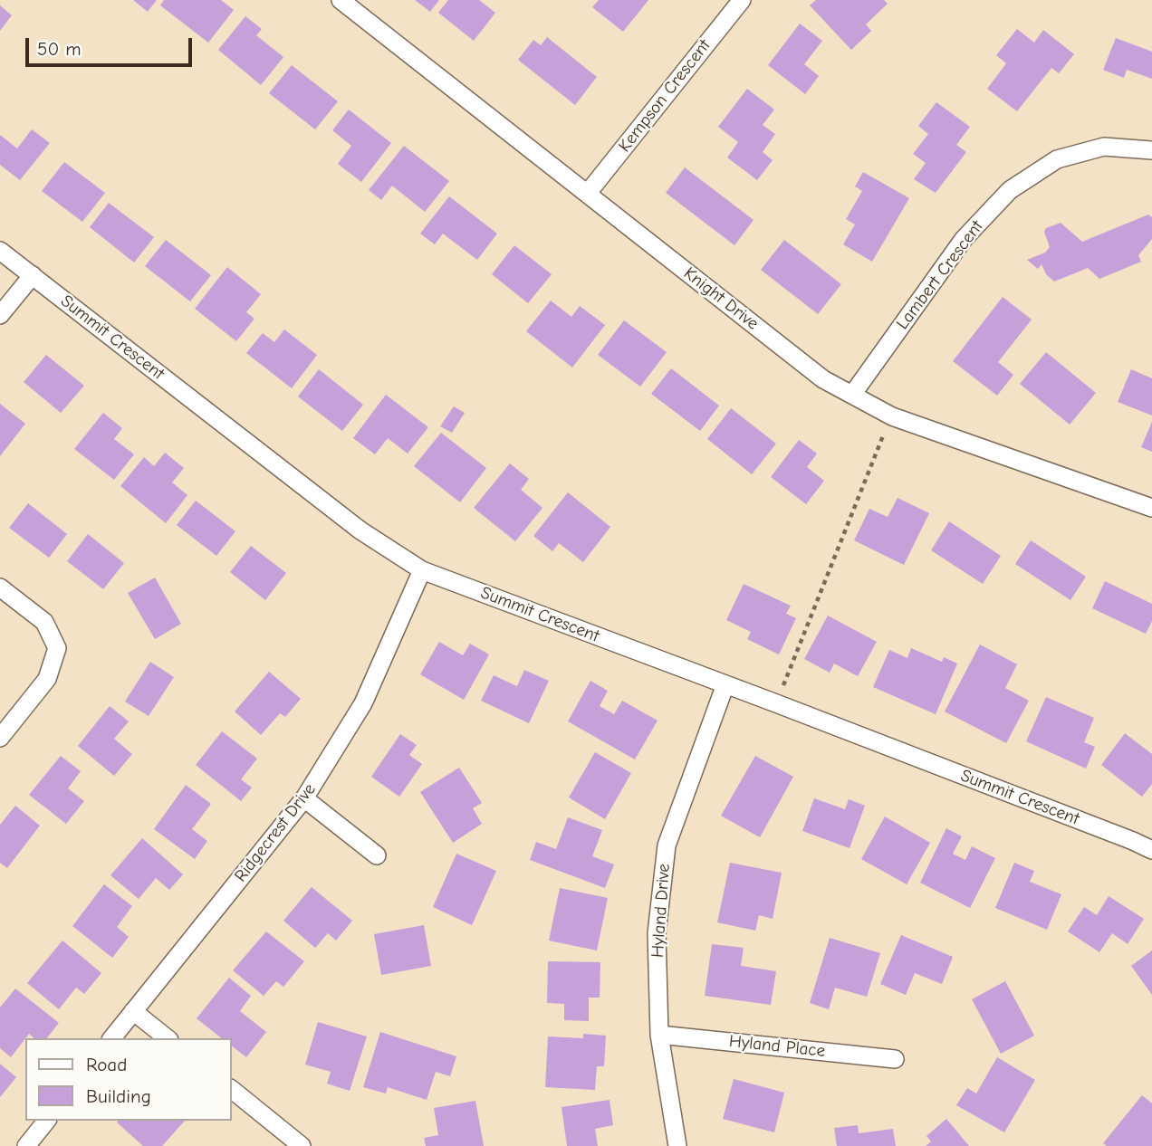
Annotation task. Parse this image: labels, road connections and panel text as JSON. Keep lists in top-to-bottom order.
{
  "streets": {
    "street": [
      "Kempson Crescent",
      "Lambert Crescent",
      "Knight Drive",
      "Summit Crescent",
      "Ridgecrest Drive",
      "Hyland Drive",
      "Hyland Place"
    ]
  },
  "crossings": [
    ["Kempson Crescent", "Knight Drive"],
    ["Lambert Crescent", "Knight Drive"],
    ["Summit Crescent", "Ridgecrest Drive"],
    ["Summit Crescent", "Hyland Drive"],
    ["Hyland Drive", "Hyland Place"]
  ],
  "legend": ["Road", "Building"],
  "scale_bar": "50 m"
}
